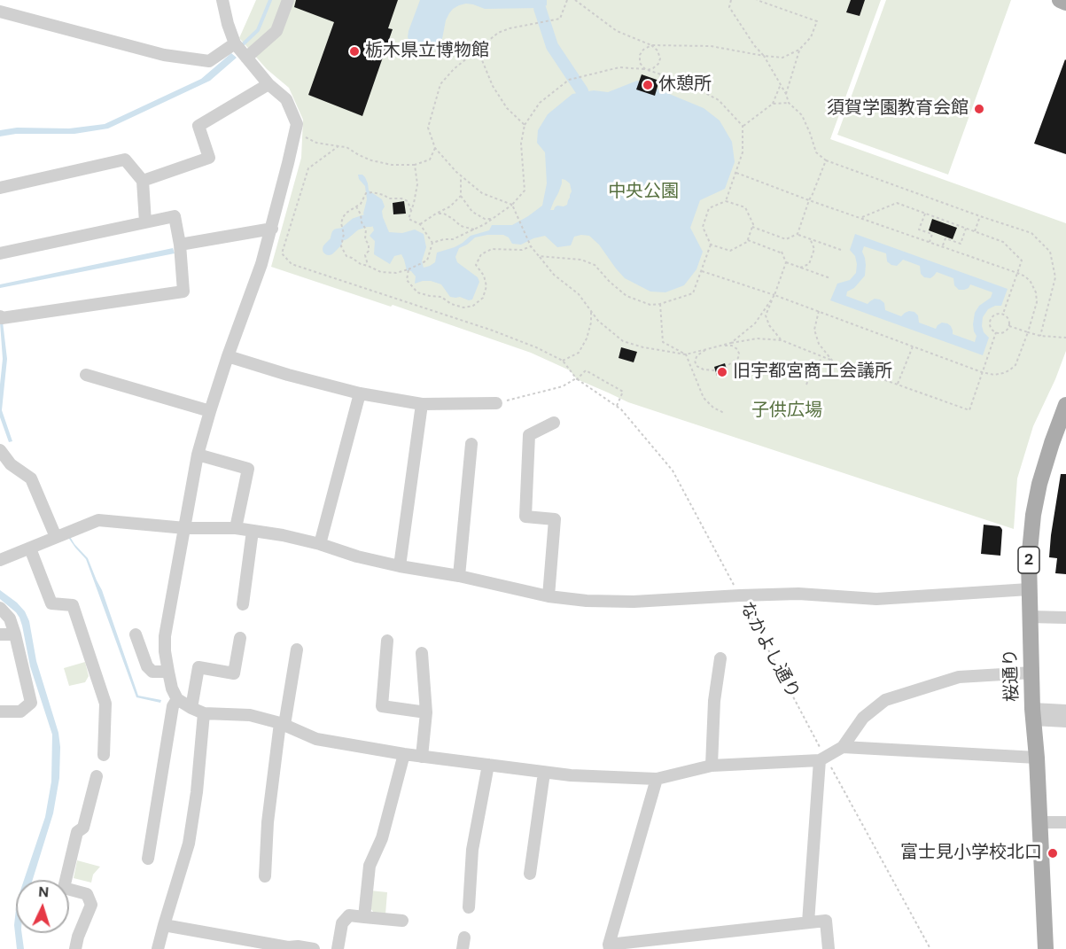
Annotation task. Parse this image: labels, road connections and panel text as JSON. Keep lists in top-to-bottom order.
{
  "streets": {
    "main road": ["2", "桜通り"],
    "path": ["なかよし通り"]
  },
  "parks": ["中央公園", "子供広場"],
  "places": [
    "栃木県立博物館",
    "休憩所",
    "須賀学園教育会館",
    "旧宇都宮商工会議所",
    "富士見小学校北口"
  ],
  "north": "top"
}
